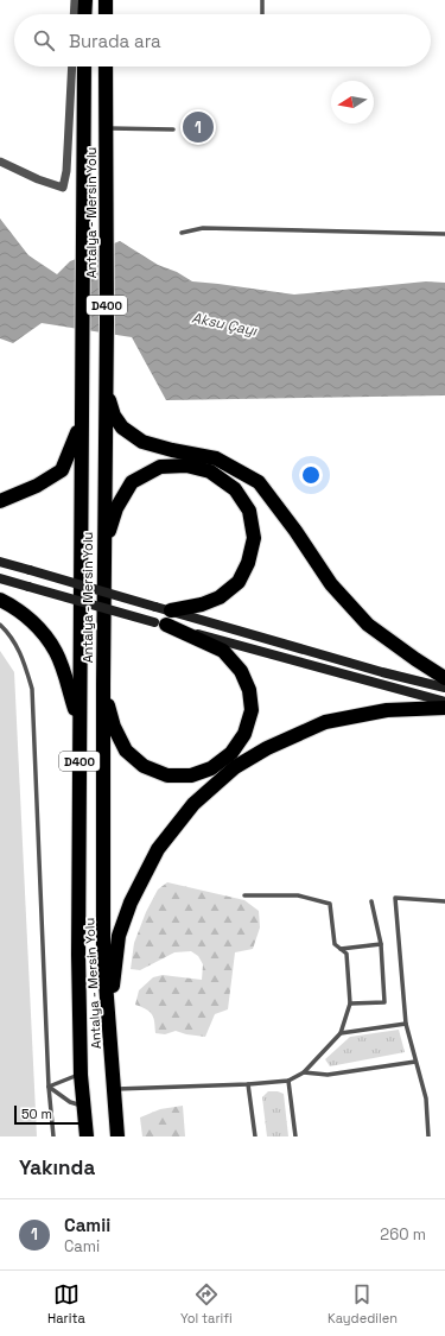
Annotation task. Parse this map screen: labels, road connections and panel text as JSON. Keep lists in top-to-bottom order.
{
  "streets": {
    "highway": ["Antalya - Mersin Yolu", "D400"]
  },
  "water": ["Aksu Çayı"],
  "scale_bar": "50 m",
  "north": "left",
  "page": {
    "search": "Burada ara",
    "pins": "1",
    "scale": "50 m",
    "heading": "Yakında",
    "list": [
      {
        "mark": "1",
        "name": "Camii",
        "note": "Cami",
        "value": "260 m"
      }
    ],
    "nav": ["Harita", "Yol tarifi", "Kaydedilen"]
  }
}
